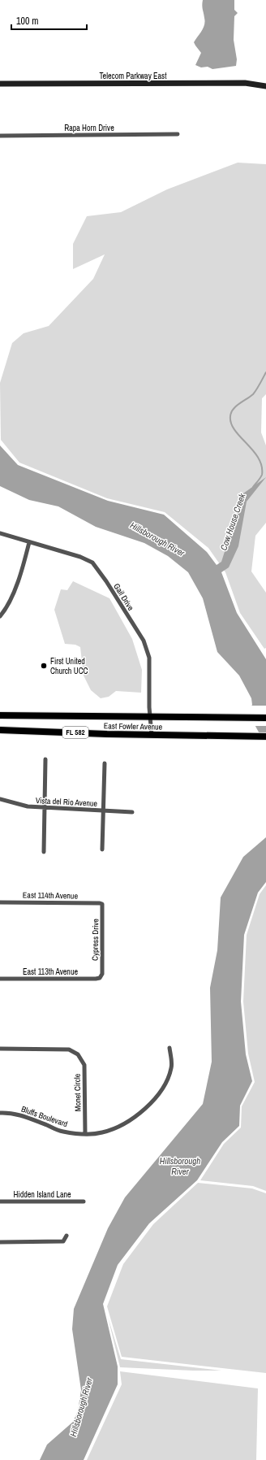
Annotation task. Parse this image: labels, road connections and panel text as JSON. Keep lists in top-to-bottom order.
{
  "streets": {
    "main road": ["East Fowler Avenue", "FL 582"],
    "street": [
      "Telecom Parkway East",
      "Rapa Horn Drive",
      "Gail Drive",
      "Vista del Rio Avenue",
      "East 114th Avenue",
      "Cypress Drive",
      "East 113th Avenue",
      "Monet Circle",
      "Bluffs Boulevard",
      "Hidden Island Lane"
    ]
  },
  "crossings": [
    ["Gail Drive", "East Fowler Avenue"],
    ["East 114th Avenue", "Cypress Drive"],
    ["Cypress Drive", "East 113th Avenue"],
    ["Monet Circle", "Bluffs Boulevard"]
  ],
  "water": ["Cow House Creek", "Hillsborough River"],
  "places": ["First United Church UCC"],
  "scale_bar": "100 m"
}
